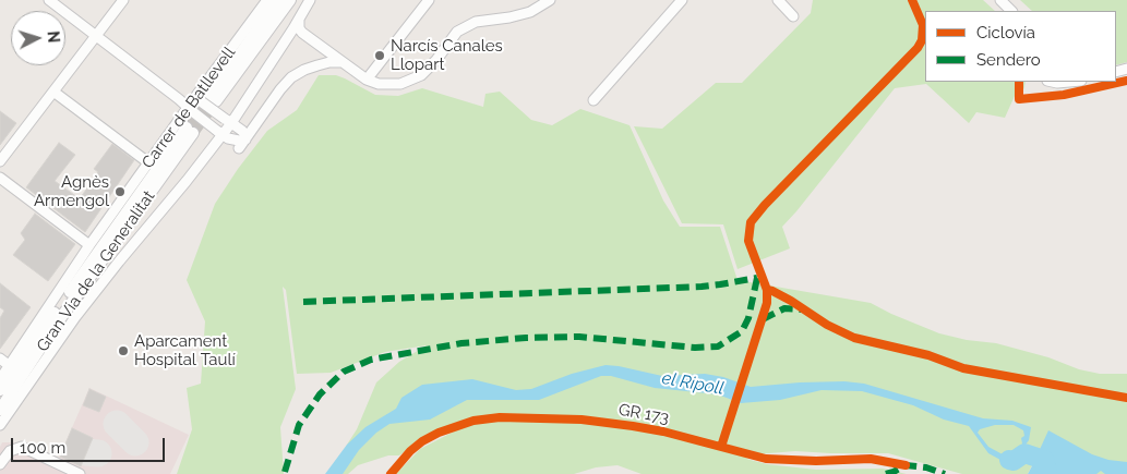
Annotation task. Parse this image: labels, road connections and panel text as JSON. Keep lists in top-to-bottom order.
{
  "streets": {
    "street": ["Carrer de Batllevell", "Gran Via de la Generalitat"],
    "cycle path": ["GR 173"]
  },
  "water": ["el Ripoll"],
  "places": ["Narcís Canales Llopart", "Agnès Armengol", "Aparcament Hospital Taulí"],
  "legend": ["Ciclovía", "Sendero"],
  "scale_bar": "100 m",
  "north": "right"
}
